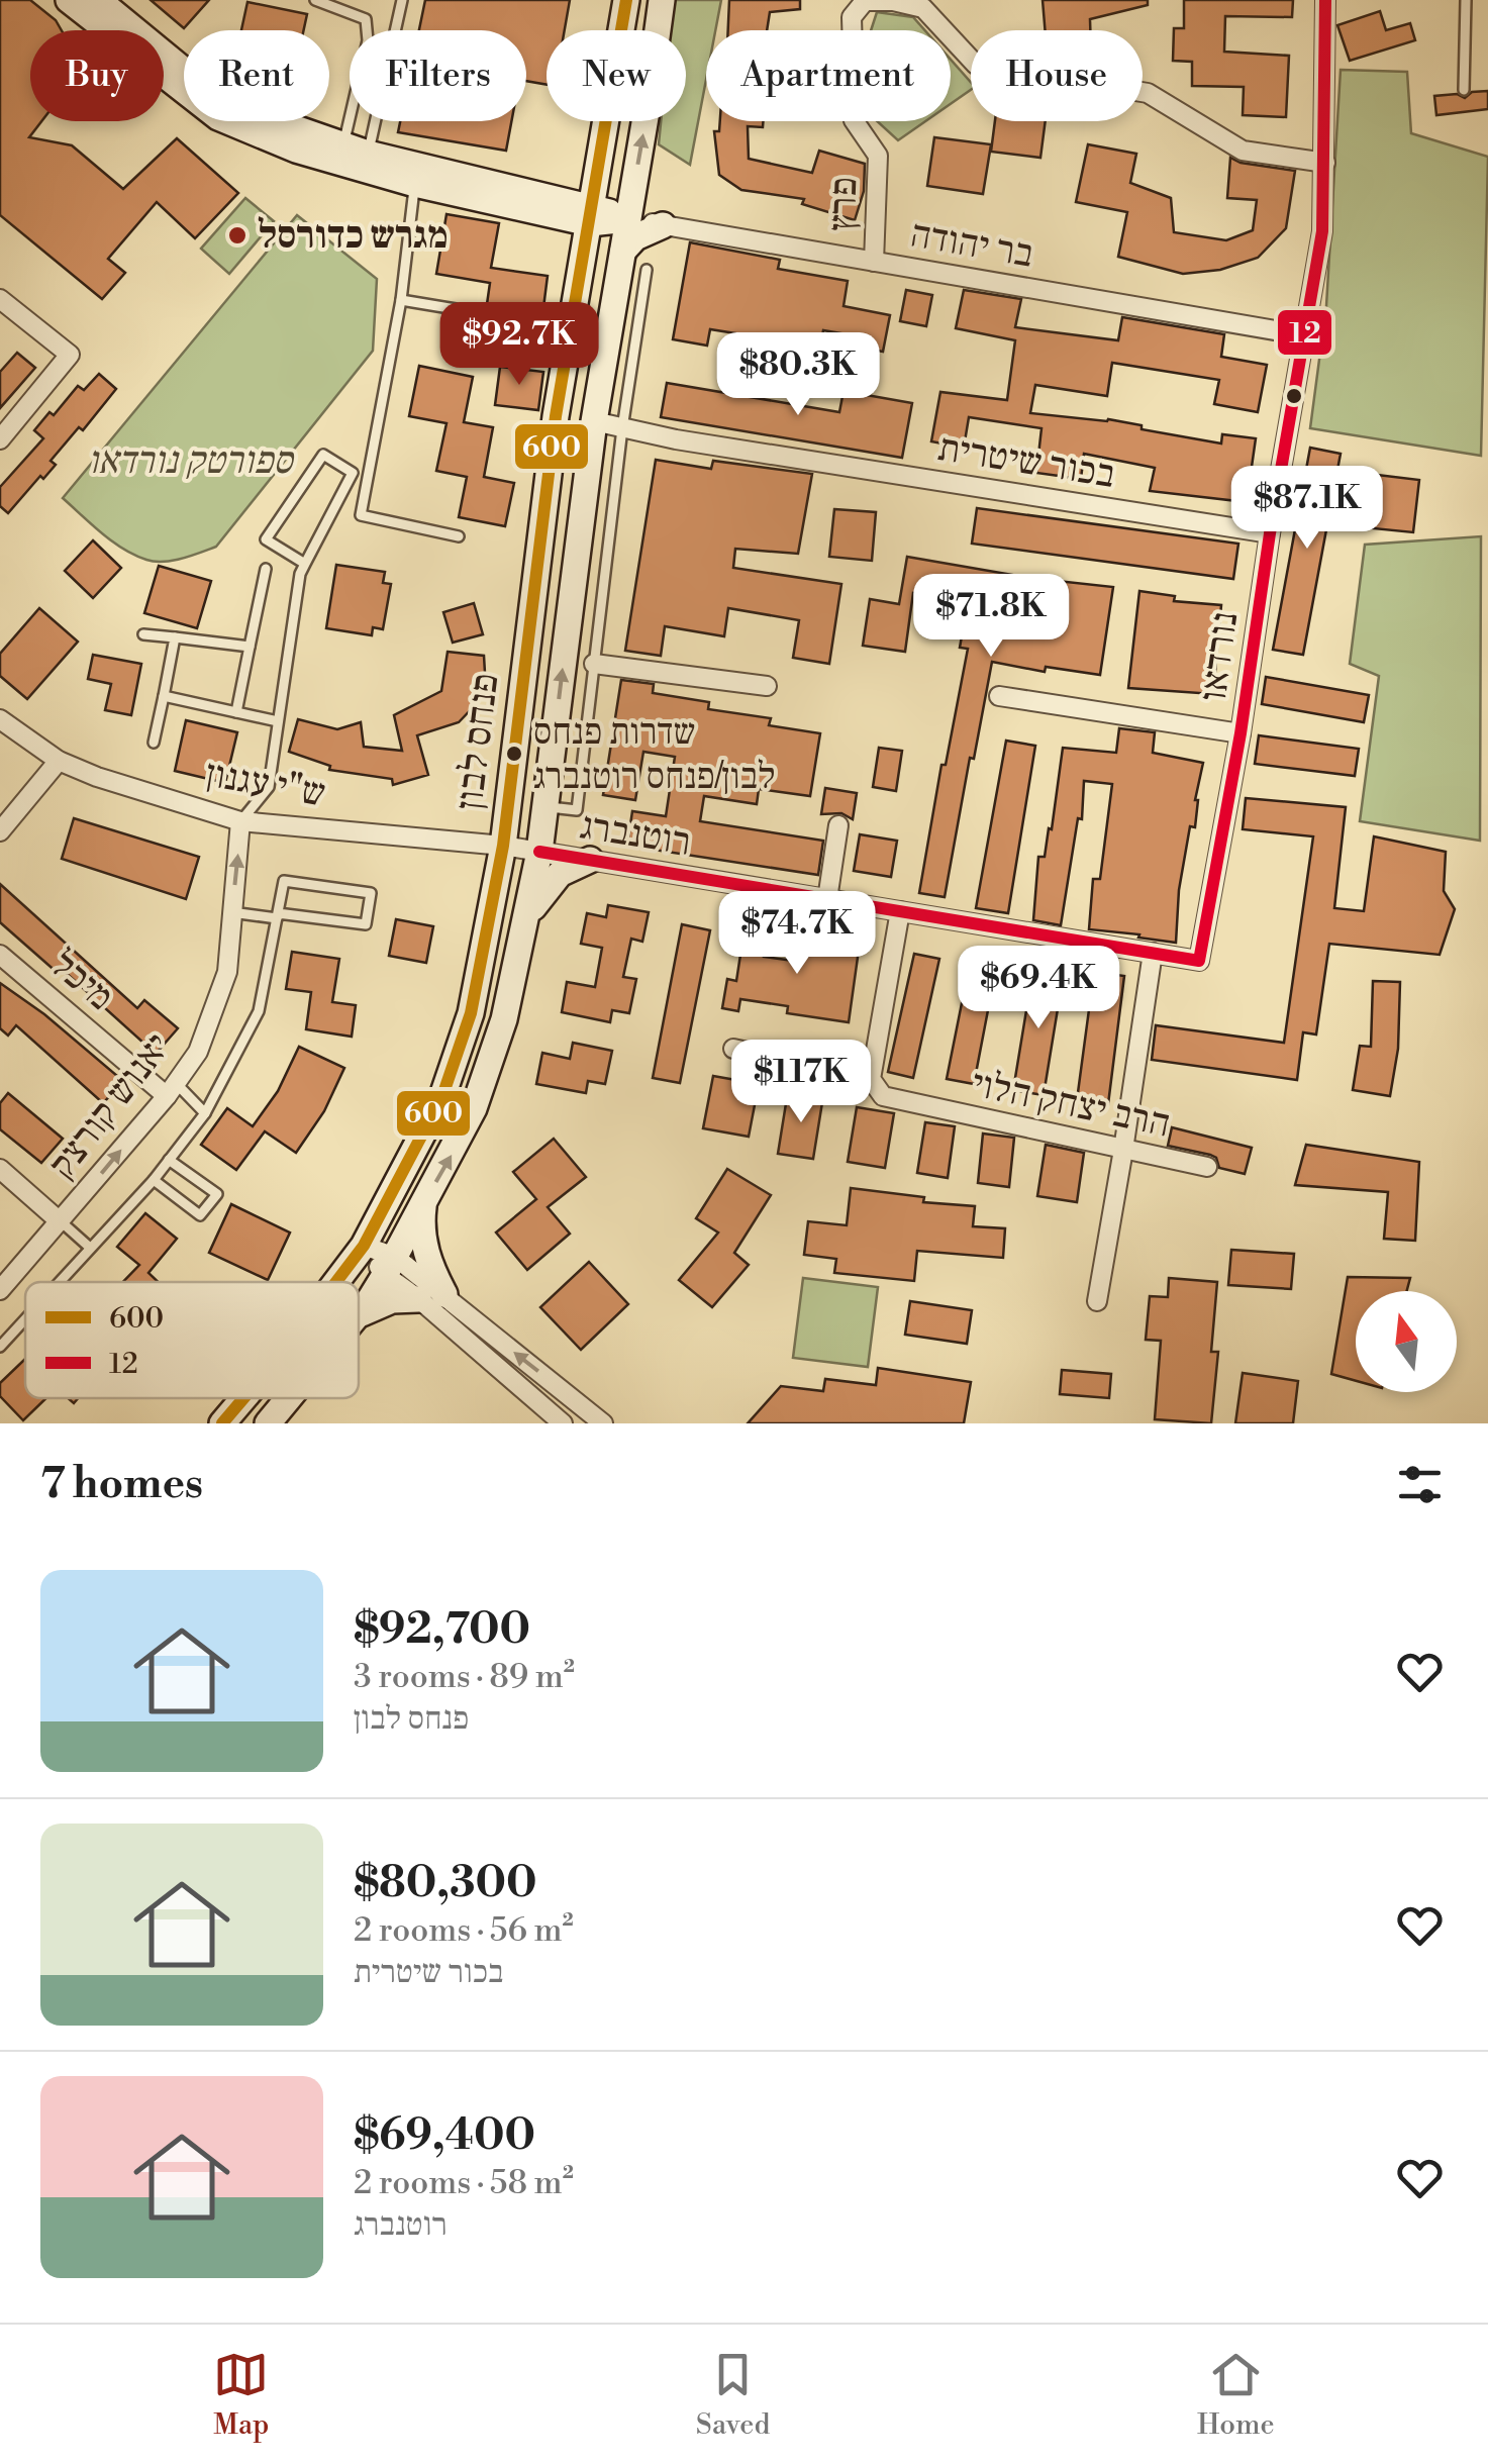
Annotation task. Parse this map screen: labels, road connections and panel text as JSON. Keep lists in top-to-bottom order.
{
  "streets": {
    "main road": ["פנחס לבון"],
    "street": [
      "פרץ",
      "בר יהודה",
      "בכור שיטרית",
      "נורדאו",
      "ש\"י עגנון",
      "רוטנברג",
      "מיכל",
      "הרב יצחק הלוי",
      "יאנוש קורצק"
    ]
  },
  "crossings": [
    ["פרץ", "בר יהודה"],
    ["פרץ", "נורדאו"],
    ["בר יהודה", "נורדאו"],
    ["בר יהודה", "פנחס לבון"],
    ["בכור שיטרית", "נורדאו"],
    ["בכור שיטרית", "פנחס לבון"],
    ["נורדאו", "רוטנברג"],
    ["פנחס לבון", "ש\"י עגנון"],
    ["פנחס לבון", "רוטנברג"],
    ["ש\"י עגנון", "רוטנברג"],
    ["ש\"י עגנון", "יאנוש קורצק"],
    ["מיכל", "יאנוש קורצק"]
  ],
  "one_way": ["יאנוש קורצק"],
  "parks": ["ספורטק נורדאו"],
  "places": ["מגרש כדורסל", "שדרות פנחס לבון/פנחס רוטנברג"],
  "lines": ["transit line 600", "transit line 12"],
  "legend": ["600", "12"],
  "north": "top",
  "page": {
    "chip": [
      "Buy",
      "Rent",
      "Filters",
      "New",
      "Apartment",
      "House"
    ],
    "price": [
      "$92.7K",
      "$80.3K",
      "$87.1K",
      "$71.8K",
      "$74.7K",
      "$69.4K",
      "$117K"
    ],
    "heading": "7 homes",
    "list": [
      {
        "name": "$92,700",
        "note": "3 rooms · 89 m² · פנחס לבון"
      },
      {
        "name": "$80,300",
        "note": "2 rooms · 56 m² · בכור שיטרית"
      },
      {
        "name": "$69,400",
        "note": "2 rooms · 58 m² · רוטנברג"
      }
    ],
    "tabs": ["Map", "Saved", "Home"]
  }
}
